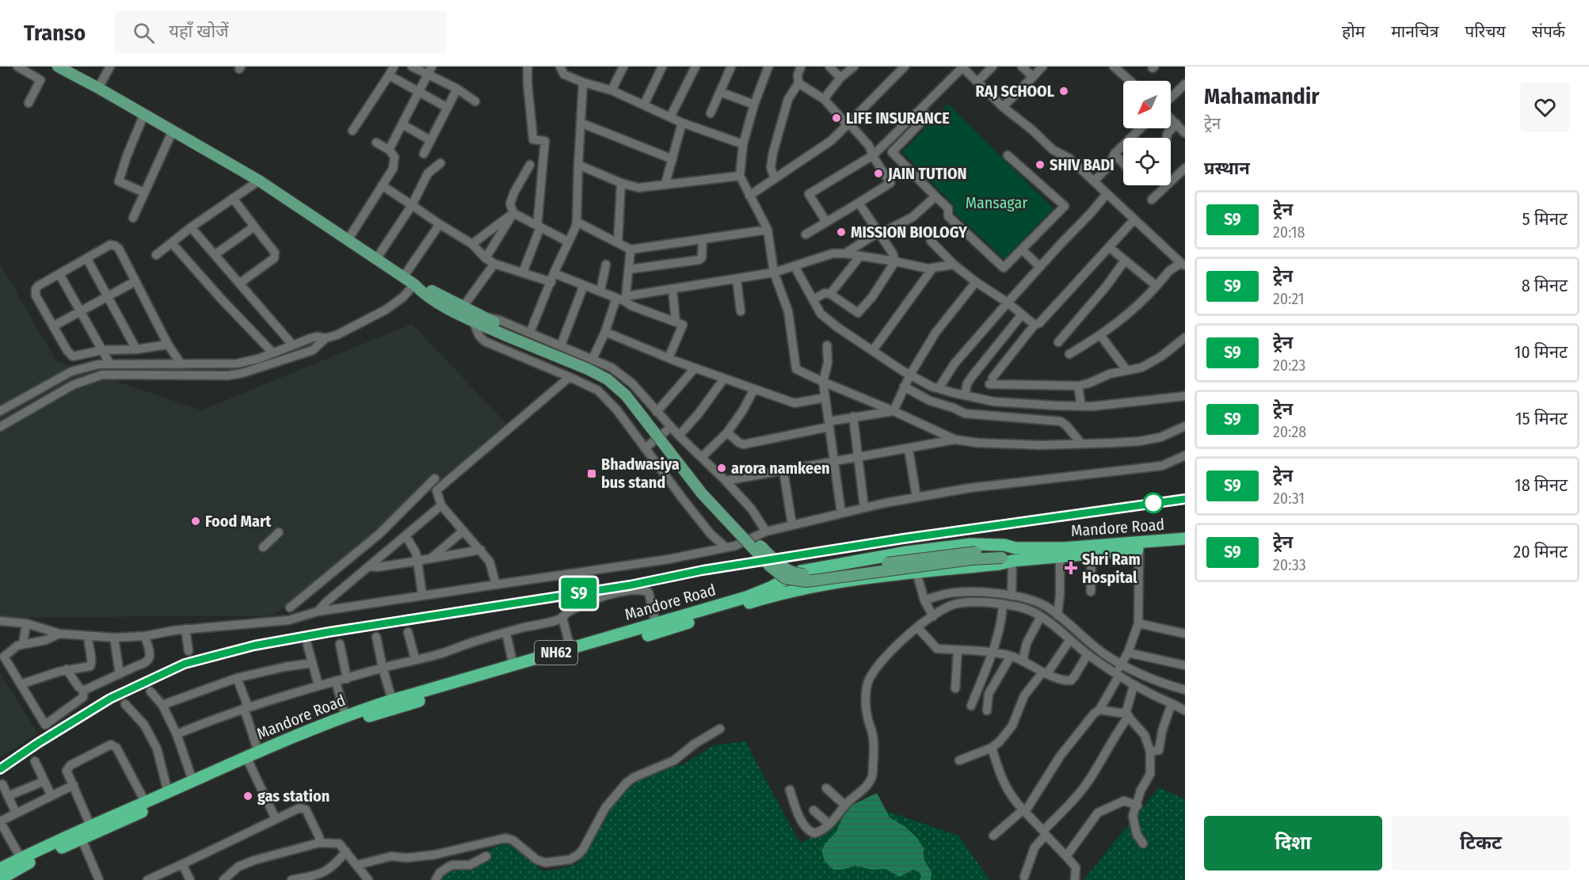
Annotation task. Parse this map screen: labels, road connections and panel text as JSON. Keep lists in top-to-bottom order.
{
  "streets": {
    "highway": ["Mandore Road", "NH62"]
  },
  "parks": ["Mansagar"],
  "places": {
    "other": [
      "RAJ SCHOOL",
      "LIFE INSURANCE",
      "SHIV BADI",
      "JAIN TUTION",
      "MISSION BIOLOGY",
      "arora namkeen",
      "Food Mart",
      "gas station"
    ],
    "transit": ["Bhadwasiya bus stand"],
    "health": ["Shri Ram Hospital"]
  },
  "north": "bottom left",
  "page": {
    "header": "Transo",
    "search": "यहाँ खोजें",
    "nav": [
      "होम",
      "मानचित्र",
      "परिचय",
      "संपर्क"
    ],
    "on_map": "S9",
    "heading": [
      ["Mahamandir", "ट्रेन"],
      "प्रस्थान"
    ],
    "list": [
      {
        "mark": "S9",
        "name": "ट्रेन",
        "note": "20:18",
        "value": "5 मिनट"
      },
      {
        "mark": "S9",
        "name": "ट्रेन",
        "note": "20:21",
        "value": "8 मिनट"
      },
      {
        "mark": "S9",
        "name": "ट्रेन",
        "note": "20:23",
        "value": "10 मिनट"
      },
      {
        "mark": "S9",
        "name": "ट्रेन",
        "note": "20:28",
        "value": "15 मिनट"
      },
      {
        "mark": "S9",
        "name": "ट्रेन",
        "note": "20:31",
        "value": "18 मिनट"
      },
      {
        "mark": "S9",
        "name": "ट्रेन",
        "note": "20:33",
        "value": "20 मिनट"
      }
    ],
    "buttons": ["दिशा", "टिकट"]
  }
}
